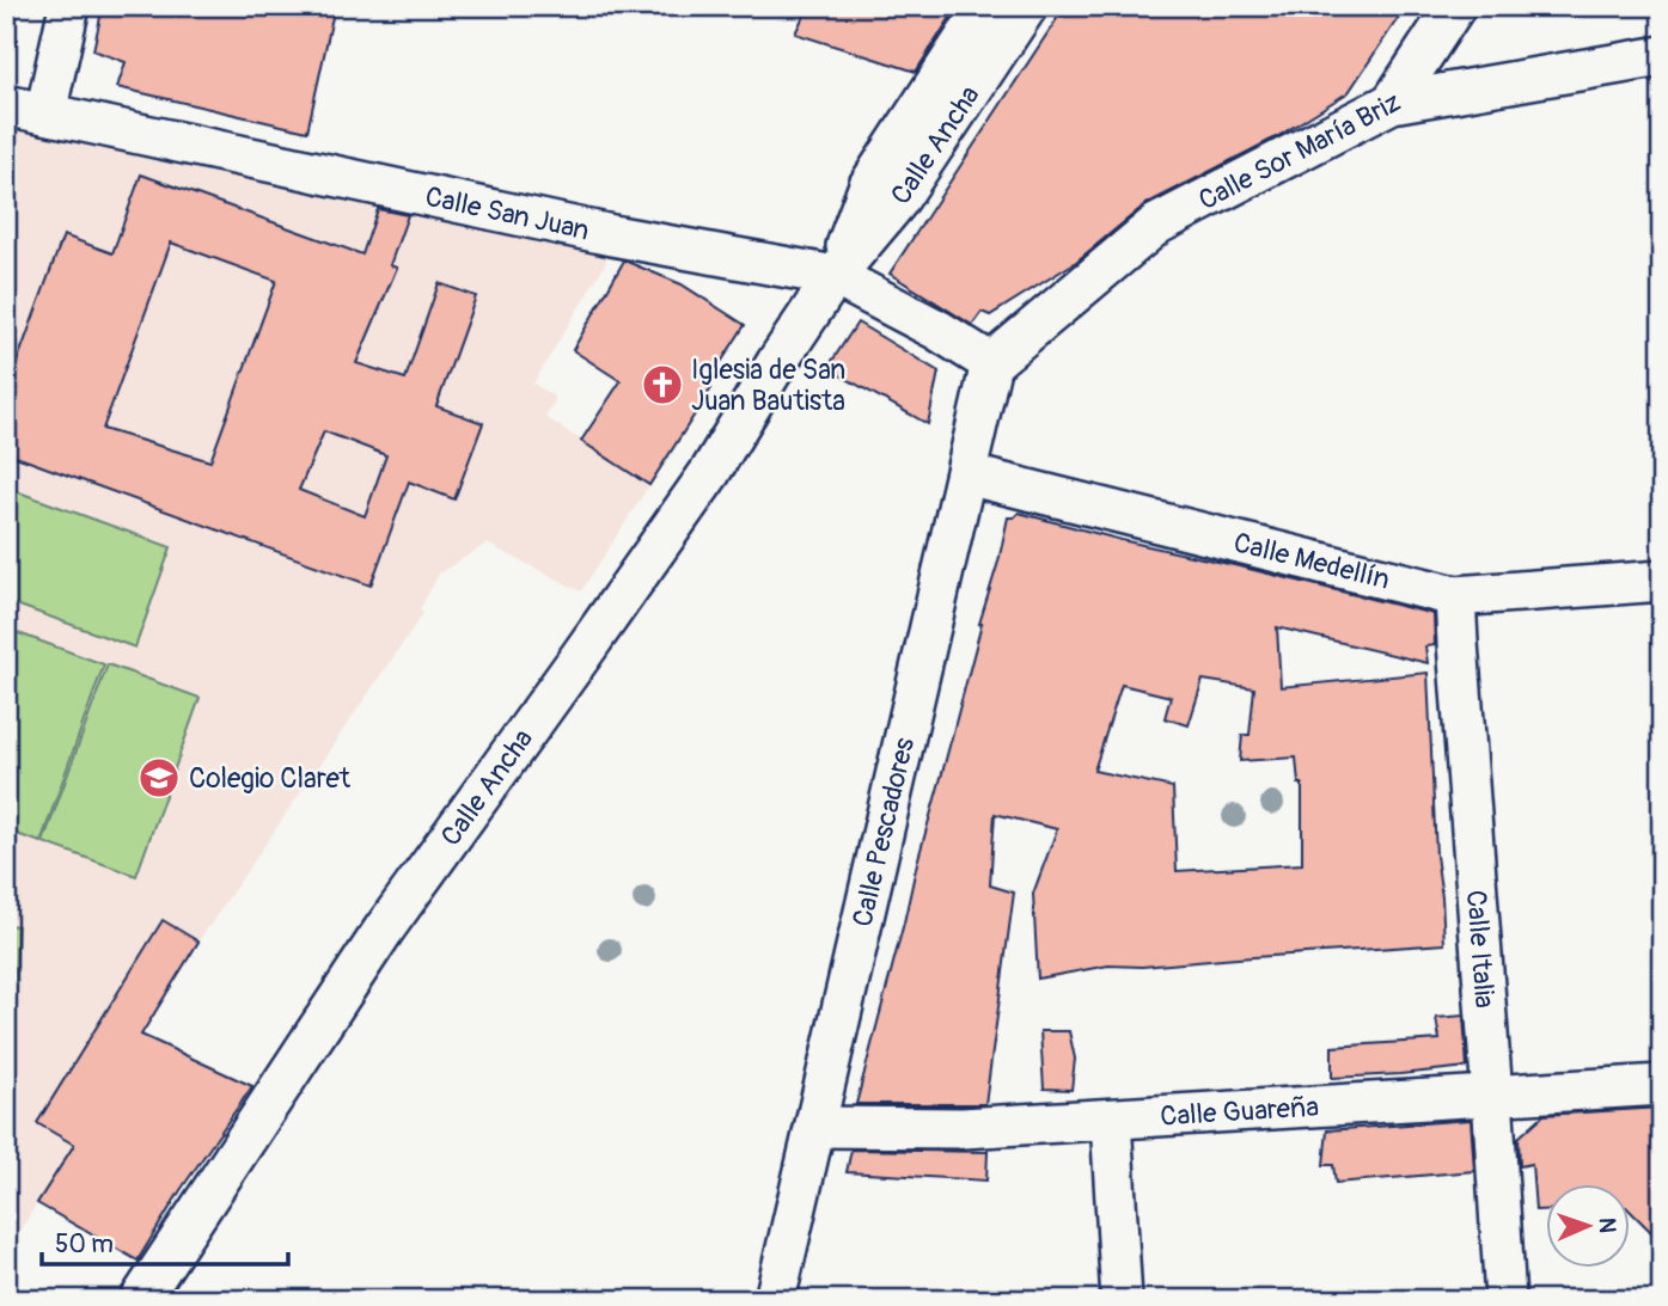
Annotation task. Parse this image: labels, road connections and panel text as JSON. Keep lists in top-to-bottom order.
{
  "streets": {
    "street": [
      "Calle Ancha",
      "Calle Sor María Briz",
      "Calle San Juan",
      "Calle Medellín",
      "Calle Pescadores",
      "Calle Italia",
      "Calle Guareña"
    ]
  },
  "crossings": [
    ["Calle Ancha", "Calle San Juan"],
    ["Calle Sor María Briz", "Calle San Juan"],
    ["Calle Sor María Briz", "Calle Pescadores"],
    ["Calle San Juan", "Calle Pescadores"],
    ["Calle Medellín", "Calle Pescadores"],
    ["Calle Medellín", "Calle Italia"],
    ["Calle Pescadores", "Calle Guareña"],
    ["Calle Italia", "Calle Guareña"]
  ],
  "places": {
    "church": ["Iglesia de San Juan Bautista"],
    "school or university": ["Colegio Claret"]
  },
  "scale_bar": "50 m",
  "north": "right"
}
